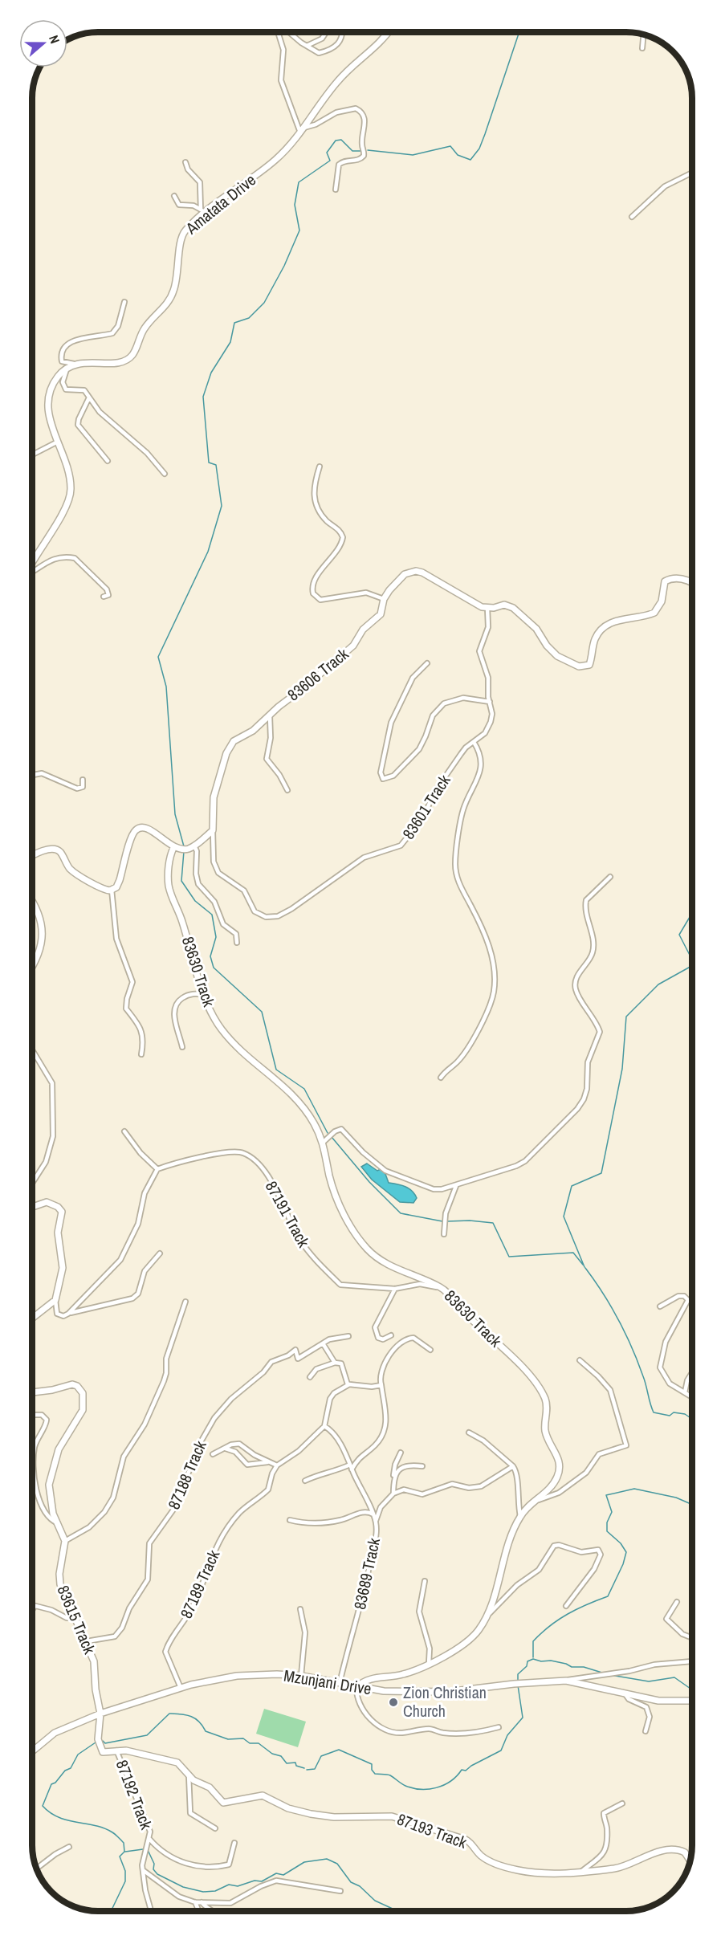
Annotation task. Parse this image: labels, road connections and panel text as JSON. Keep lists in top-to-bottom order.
{
  "streets": {
    "street": [
      "Amatata Drive",
      "83606 Track",
      "83601 Track",
      "83630 Track",
      "87191 Track",
      "87188 Track",
      "83689 Track",
      "87189 Track",
      "83615 Track",
      "Mzunjani Drive",
      "87192 Track",
      "87193 Track"
    ]
  },
  "crossings": [
    ["83606 Track", "83601 Track"],
    ["83630 Track", "87191 Track"],
    ["83630 Track", "Mzunjani Drive"],
    ["87188 Track", "83615 Track"],
    ["83689 Track", "Mzunjani Drive"],
    ["87189 Track", "Mzunjani Drive"],
    ["83615 Track", "Mzunjani Drive"],
    ["83615 Track", "87192 Track"],
    ["Mzunjani Drive", "87192 Track"],
    ["87192 Track", "87193 Track"]
  ],
  "places": ["Zion Christian Church"],
  "north": "right"
}
